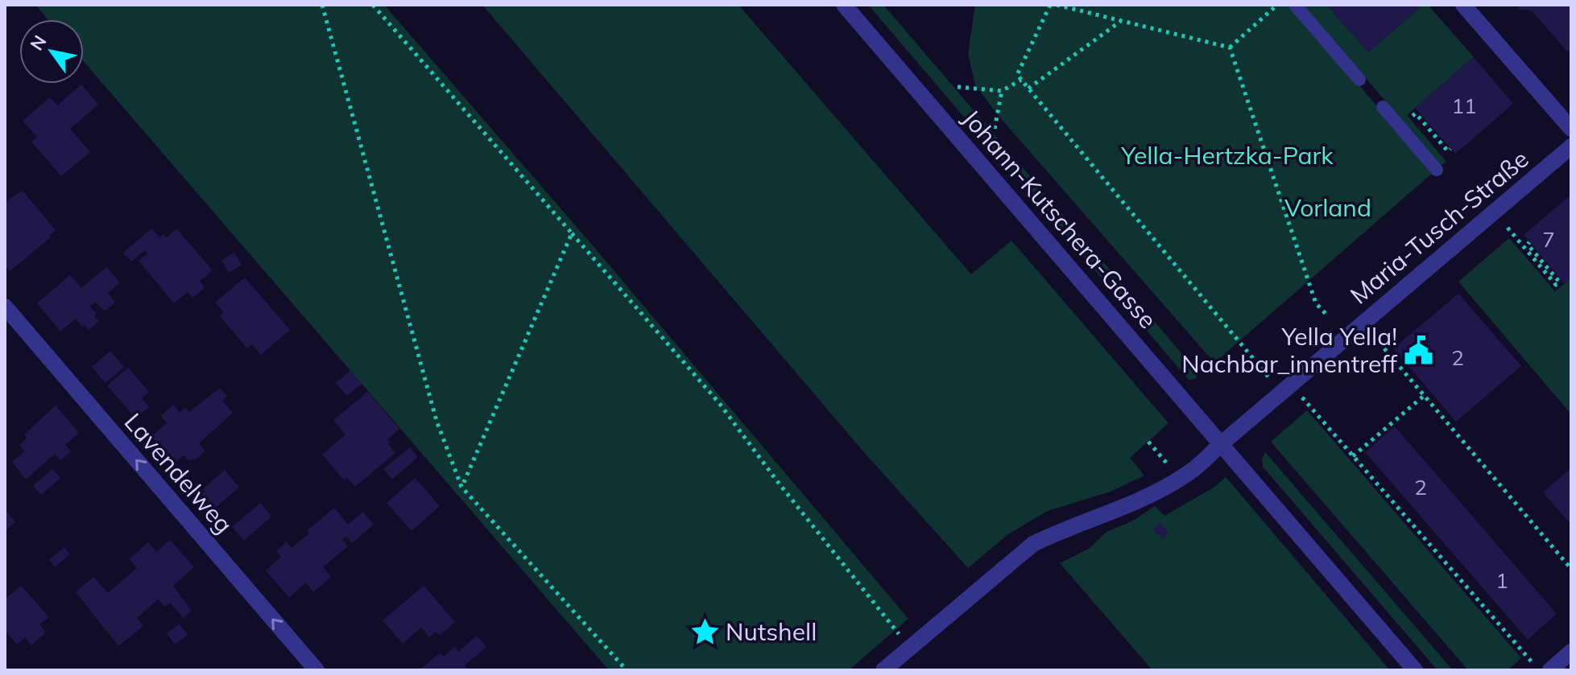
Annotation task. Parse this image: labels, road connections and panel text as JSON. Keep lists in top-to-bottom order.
{
  "streets": {
    "street": ["Johann-Kutschera-Gasse", "Maria-Tusch-Straße", "Lavendelweg"]
  },
  "crossings": [
    ["Johann-Kutschera-Gasse", "Maria-Tusch-Straße"]
  ],
  "one_way": ["Lavendelweg"],
  "parks": ["Yella-Hertzka-Park", "Vorland"],
  "places": {
    "public building": ["Yella Yella! Nachbar_innentreff"],
    "place": ["Nutshell"]
  },
  "house_numbers": [
    "11",
    "7",
    "2",
    "2",
    "1"
  ],
  "north": "top left"
}
